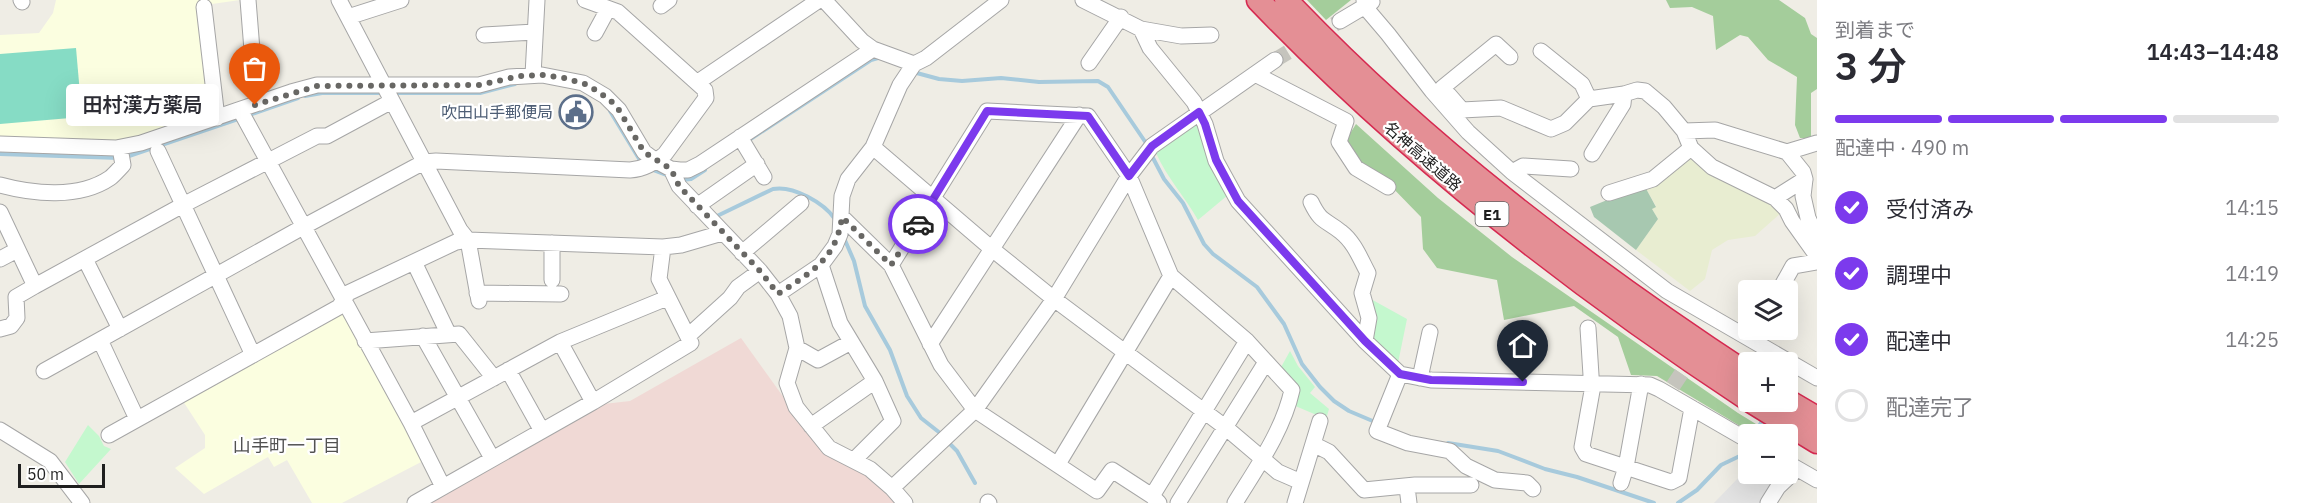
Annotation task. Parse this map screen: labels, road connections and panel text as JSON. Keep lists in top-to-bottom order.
{
  "streets": {
    "highway": ["名神高速道路", "E1"]
  },
  "districts": ["山手町一丁目"],
  "places": {
    "other": ["田村漢方薬局"],
    "public building": ["吹田山手郵便局"]
  },
  "scale_bar": "50 m",
  "page": {
    "heading": ["3 分", "到着まで", "14:43–14:48"],
    "bubble": "田村漢方薬局",
    "bar": "配達中 · 490 m",
    "list": [
      ["受付済み", "14:15"],
      ["調理中", "14:19"],
      ["配達中", "14:25"],
      "配達完了"
    ],
    "map_buttons": ["+", "−"],
    "scale": "50 m"
  }
}
